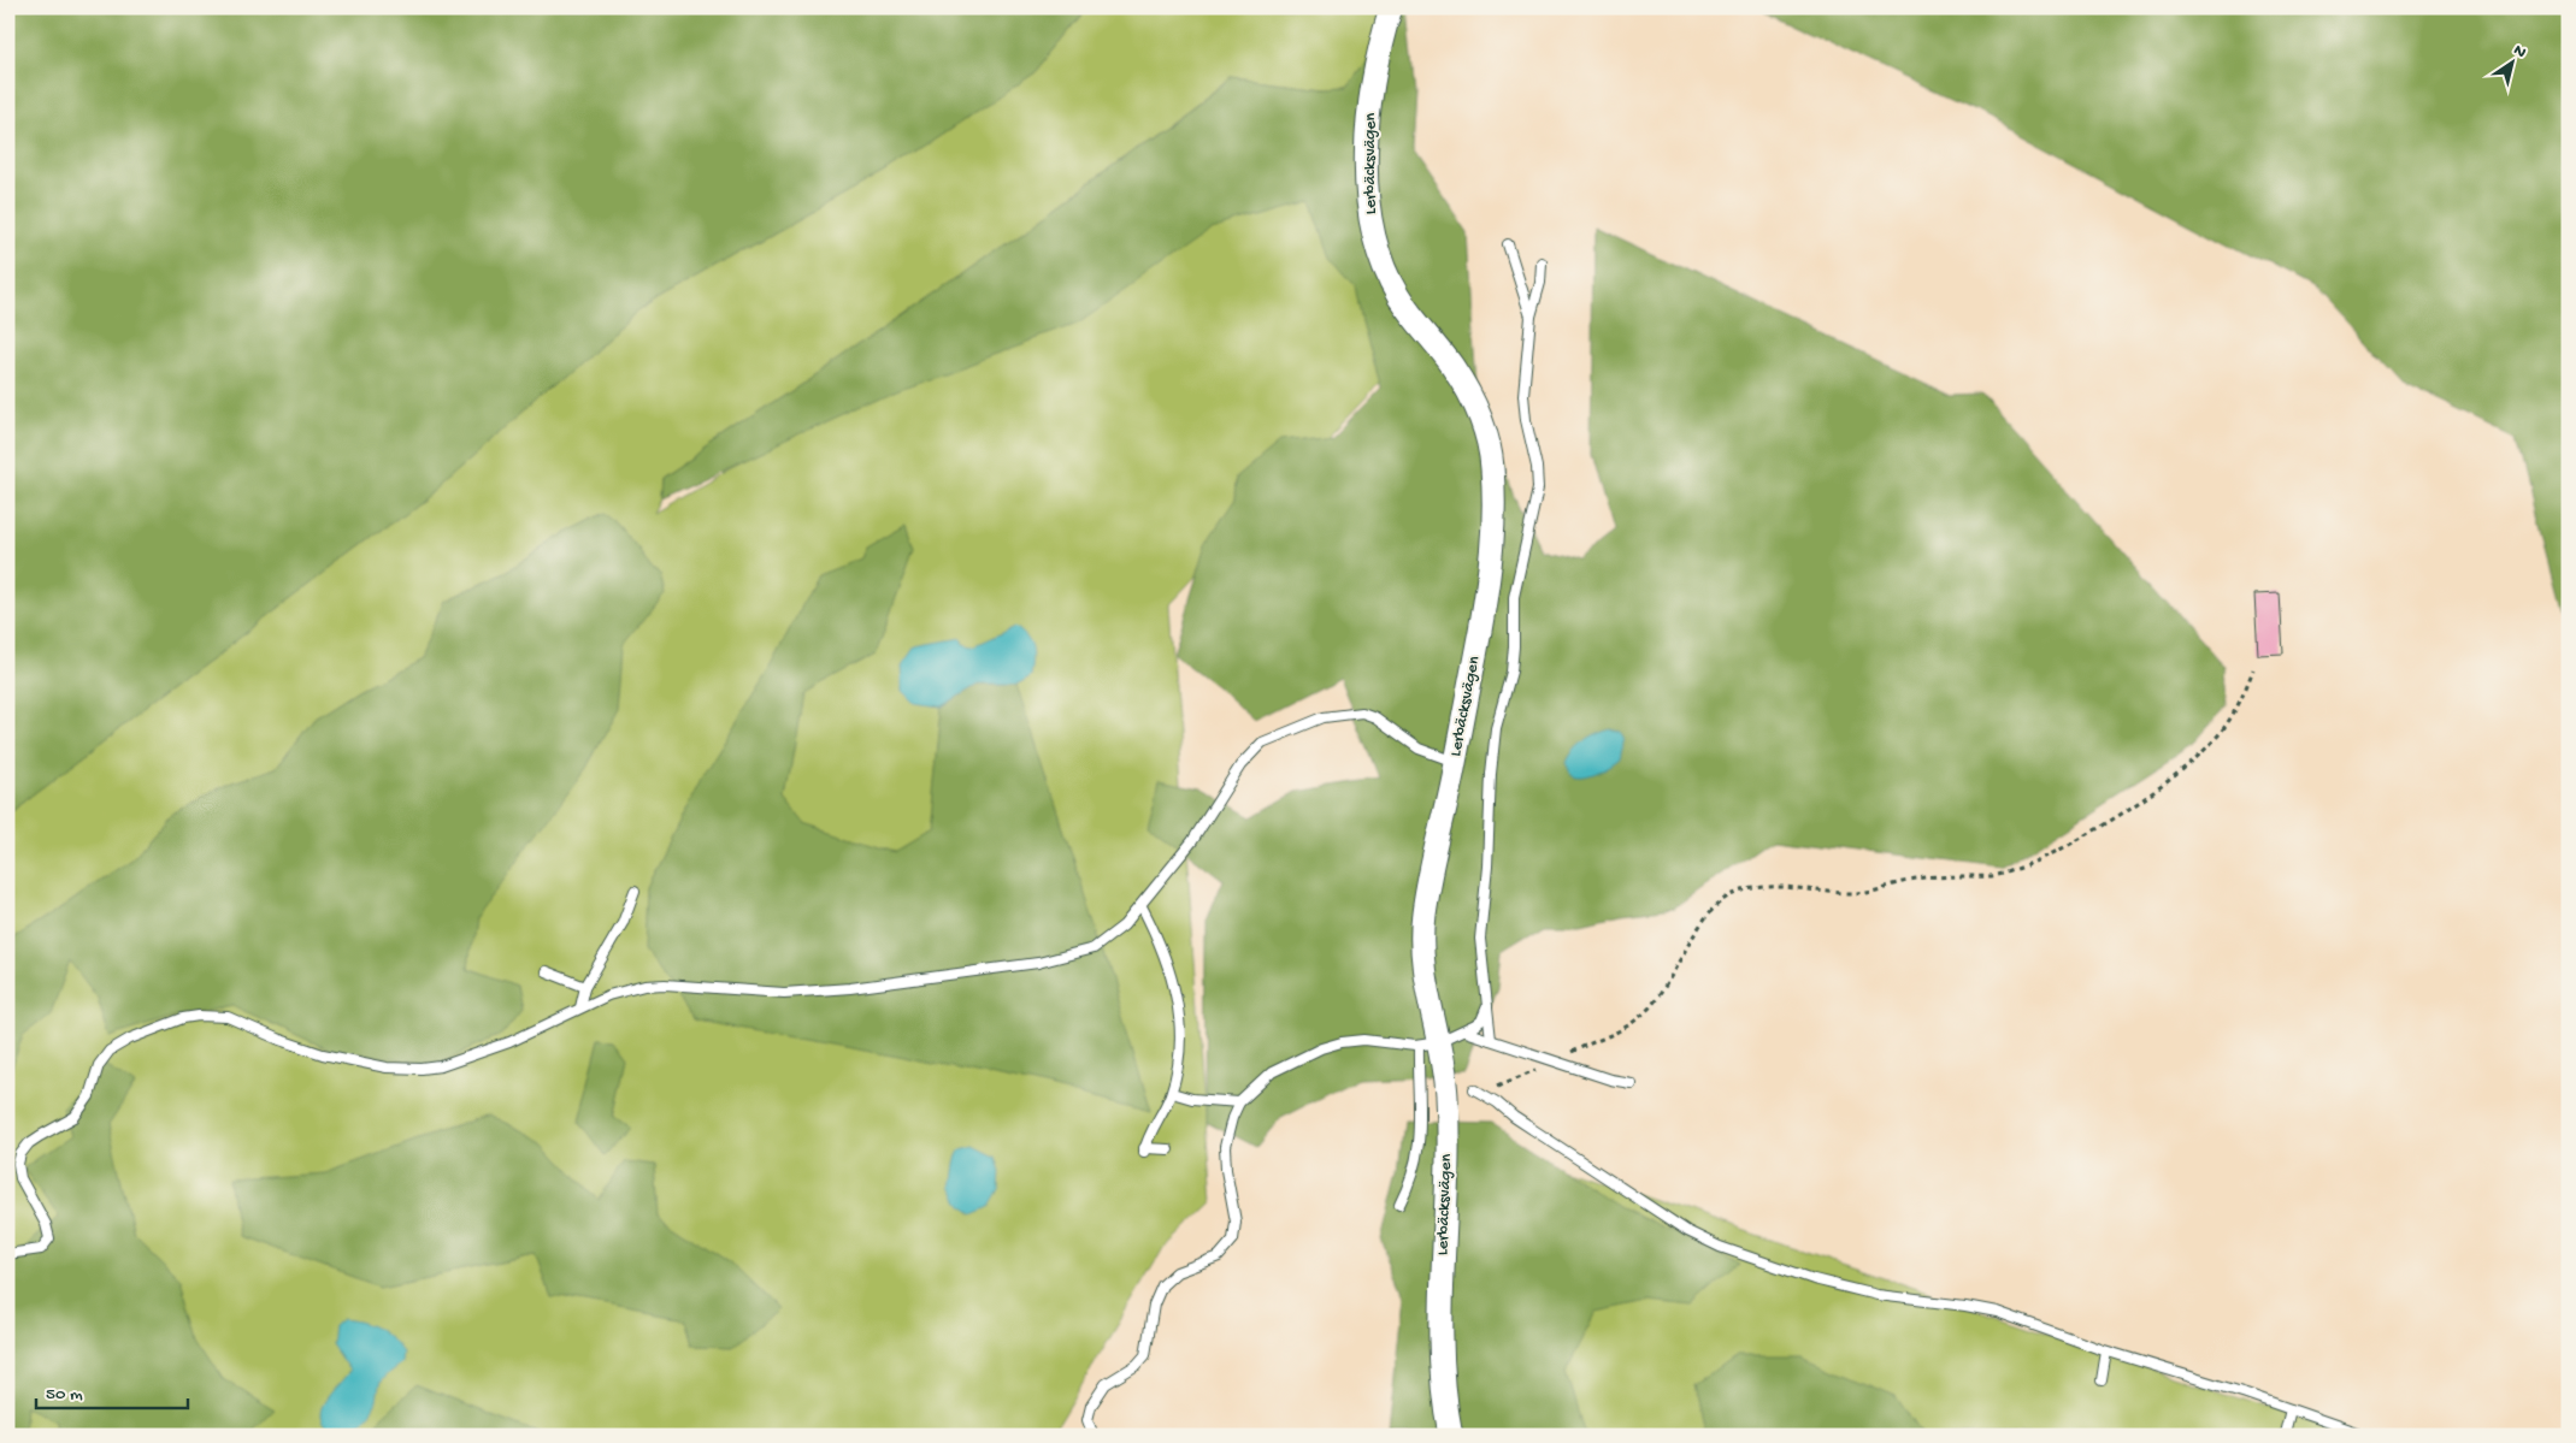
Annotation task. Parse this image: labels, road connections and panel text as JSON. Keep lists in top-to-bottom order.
{
  "streets": {
    "street": ["Lerbäcksvägen"]
  },
  "scale_bar": "50 m",
  "north": "top right"
}
